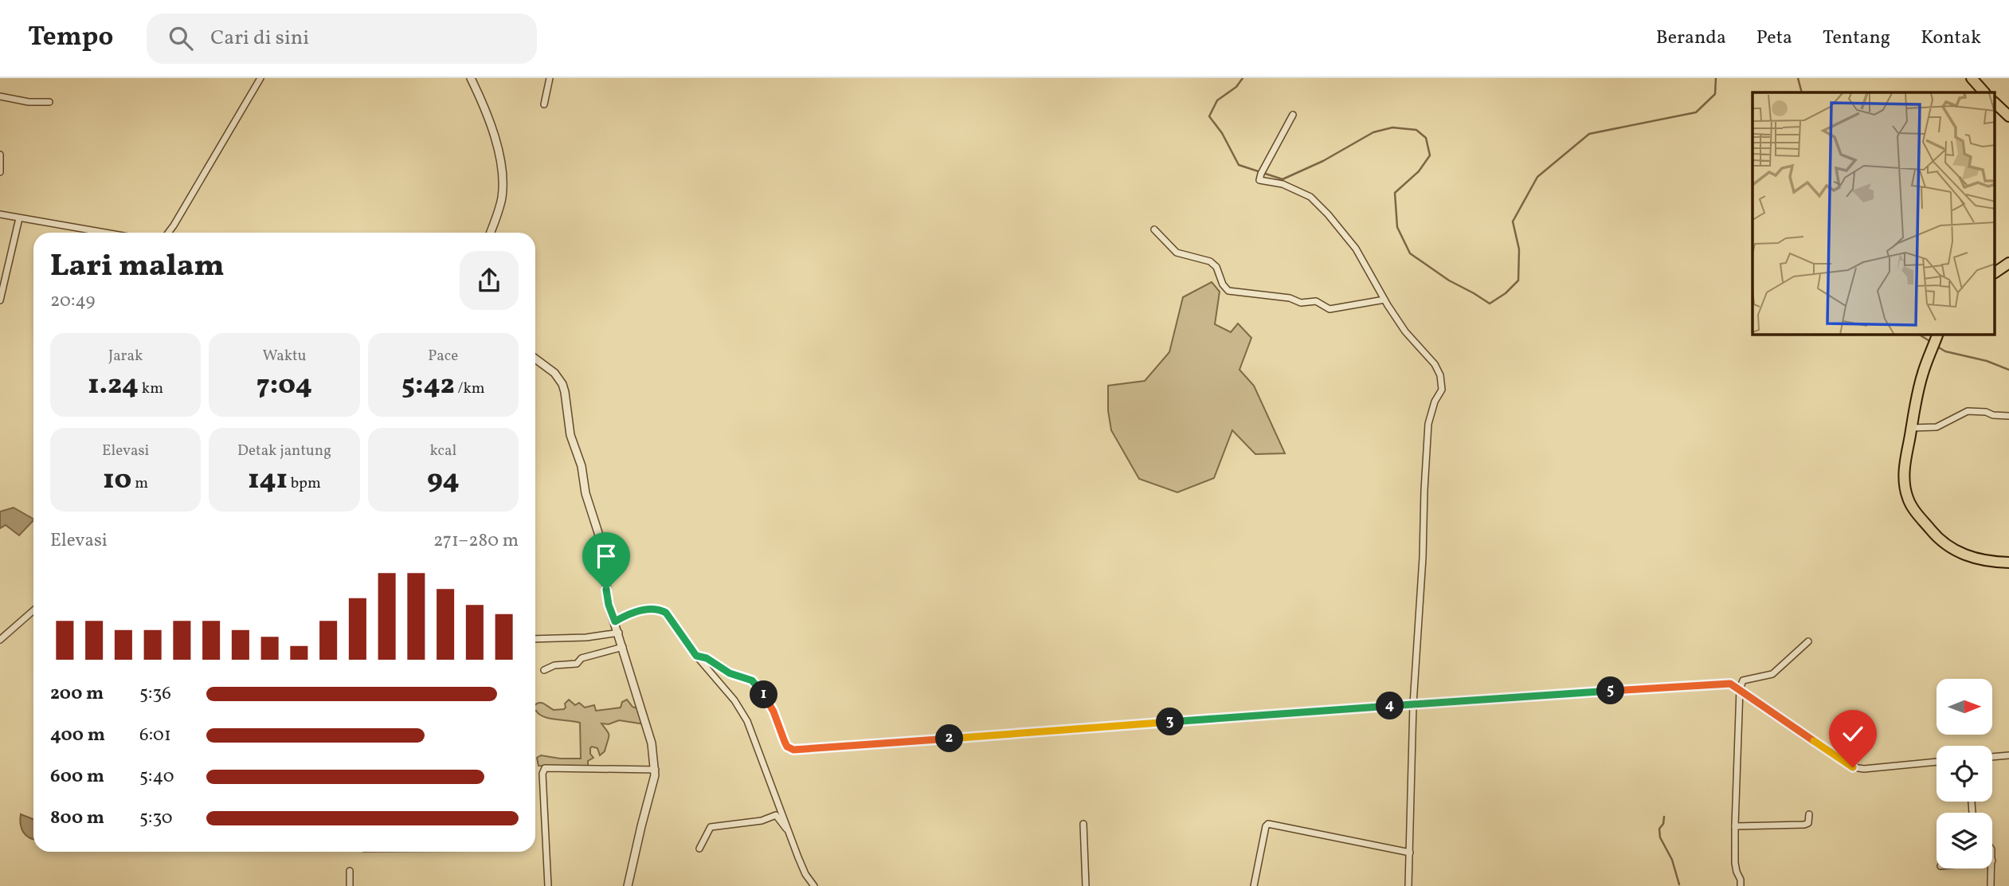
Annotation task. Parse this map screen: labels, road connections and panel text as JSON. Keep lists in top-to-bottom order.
{
  "north": "right",
  "page": {
    "header": "Tempo",
    "search": "Cari di sini",
    "nav": [
      "Beranda",
      "Peta",
      "Tentang",
      "Kontak"
    ],
    "heading": ["Lari malam", "20:49"],
    "stats": [
      ["Jarak", "1.24 km"],
      ["Waktu", "7:04"],
      ["Pace", "5:42 /km"],
      ["Elevasi", "10 m"],
      ["Detak jantung", "141 bpm"],
      ["kcal", "94"]
    ],
    "chart": ["Elevasi", "271–280 m"],
    "list": [
      {
        "name": "200 m",
        "note": "5:36"
      },
      {
        "name": "400 m",
        "note": "6:01"
      },
      {
        "name": "600 m",
        "note": "5:40"
      },
      {
        "name": "800 m",
        "note": "5:30"
      }
    ],
    "pins": [
      "5",
      "1",
      "4",
      "3",
      "2"
    ]
  }
}
